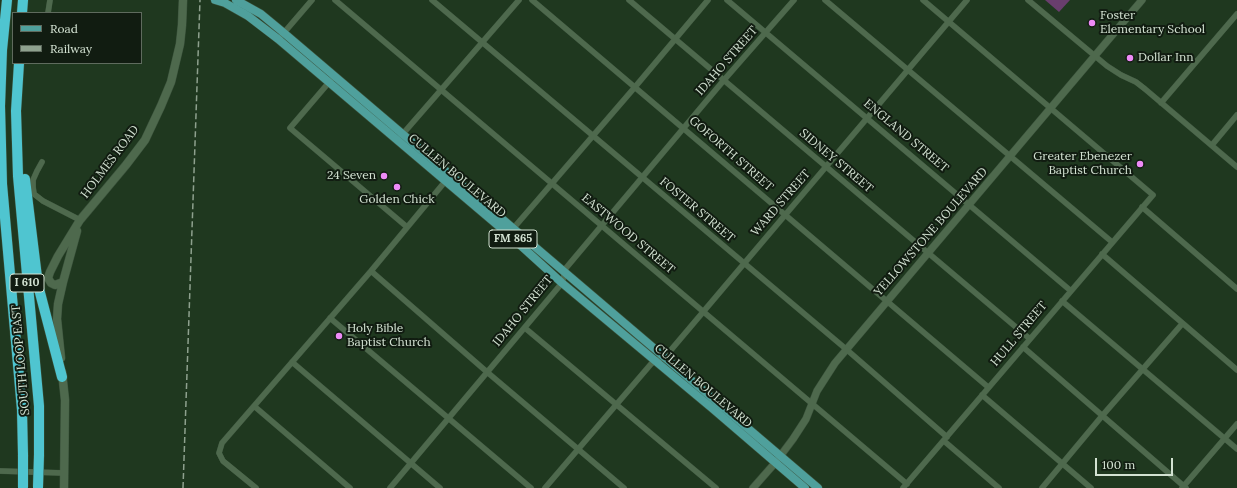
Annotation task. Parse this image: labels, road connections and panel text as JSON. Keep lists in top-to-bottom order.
{
  "streets": {
    "highway": ["I 610", "SOUTH LOOP EAST"],
    "main road": ["HOLMES ROAD", "CULLEN BOULEVARD", "FM 865"],
    "street": [
      "IDAHO STREET",
      "ENGLAND STREET",
      "GOFORTH STREET",
      "SIDNEY STREET",
      "WARD STREET",
      "FOSTER STREET",
      "YELLOWSTONE BOULEVARD",
      "EASTWOOD STREET",
      "HULL STREET"
    ]
  },
  "crossings": [
    ["IDAHO STREET", "ENGLAND STREET"],
    ["IDAHO STREET", "GOFORTH STREET"],
    ["IDAHO STREET", "SIDNEY STREET"],
    ["IDAHO STREET", "CULLEN BOULEVARD"],
    ["IDAHO STREET", "FOSTER STREET"],
    ["IDAHO STREET", "EASTWOOD STREET"],
    ["ENGLAND STREET", "WARD STREET"],
    ["ENGLAND STREET", "YELLOWSTONE BOULEVARD"],
    ["ENGLAND STREET", "HULL STREET"],
    ["GOFORTH STREET", "WARD STREET"],
    ["GOFORTH STREET", "YELLOWSTONE BOULEVARD"],
    ["GOFORTH STREET", "HULL STREET"],
    ["SIDNEY STREET", "WARD STREET"],
    ["SIDNEY STREET", "YELLOWSTONE BOULEVARD"],
    ["SIDNEY STREET", "HULL STREET"],
    ["CULLEN BOULEVARD", "WARD STREET"],
    ["CULLEN BOULEVARD", "YELLOWSTONE BOULEVARD"],
    ["WARD STREET", "FOSTER STREET"],
    ["WARD STREET", "EASTWOOD STREET"],
    ["FOSTER STREET", "YELLOWSTONE BOULEVARD"],
    ["FOSTER STREET", "HULL STREET"],
    ["YELLOWSTONE BOULEVARD", "EASTWOOD STREET"],
    ["YELLOWSTONE BOULEVARD", "HULL STREET"],
    ["EASTWOOD STREET", "HULL STREET"]
  ],
  "places": [
    "Foster Elementary School",
    "Dollar Inn",
    "Greater Ebenezer Baptist Church",
    "24 Seven",
    "Golden Chick",
    "Holy Bible Baptist Church"
  ],
  "legend": ["Road", "Railway"],
  "scale_bar": "100 m"
}
